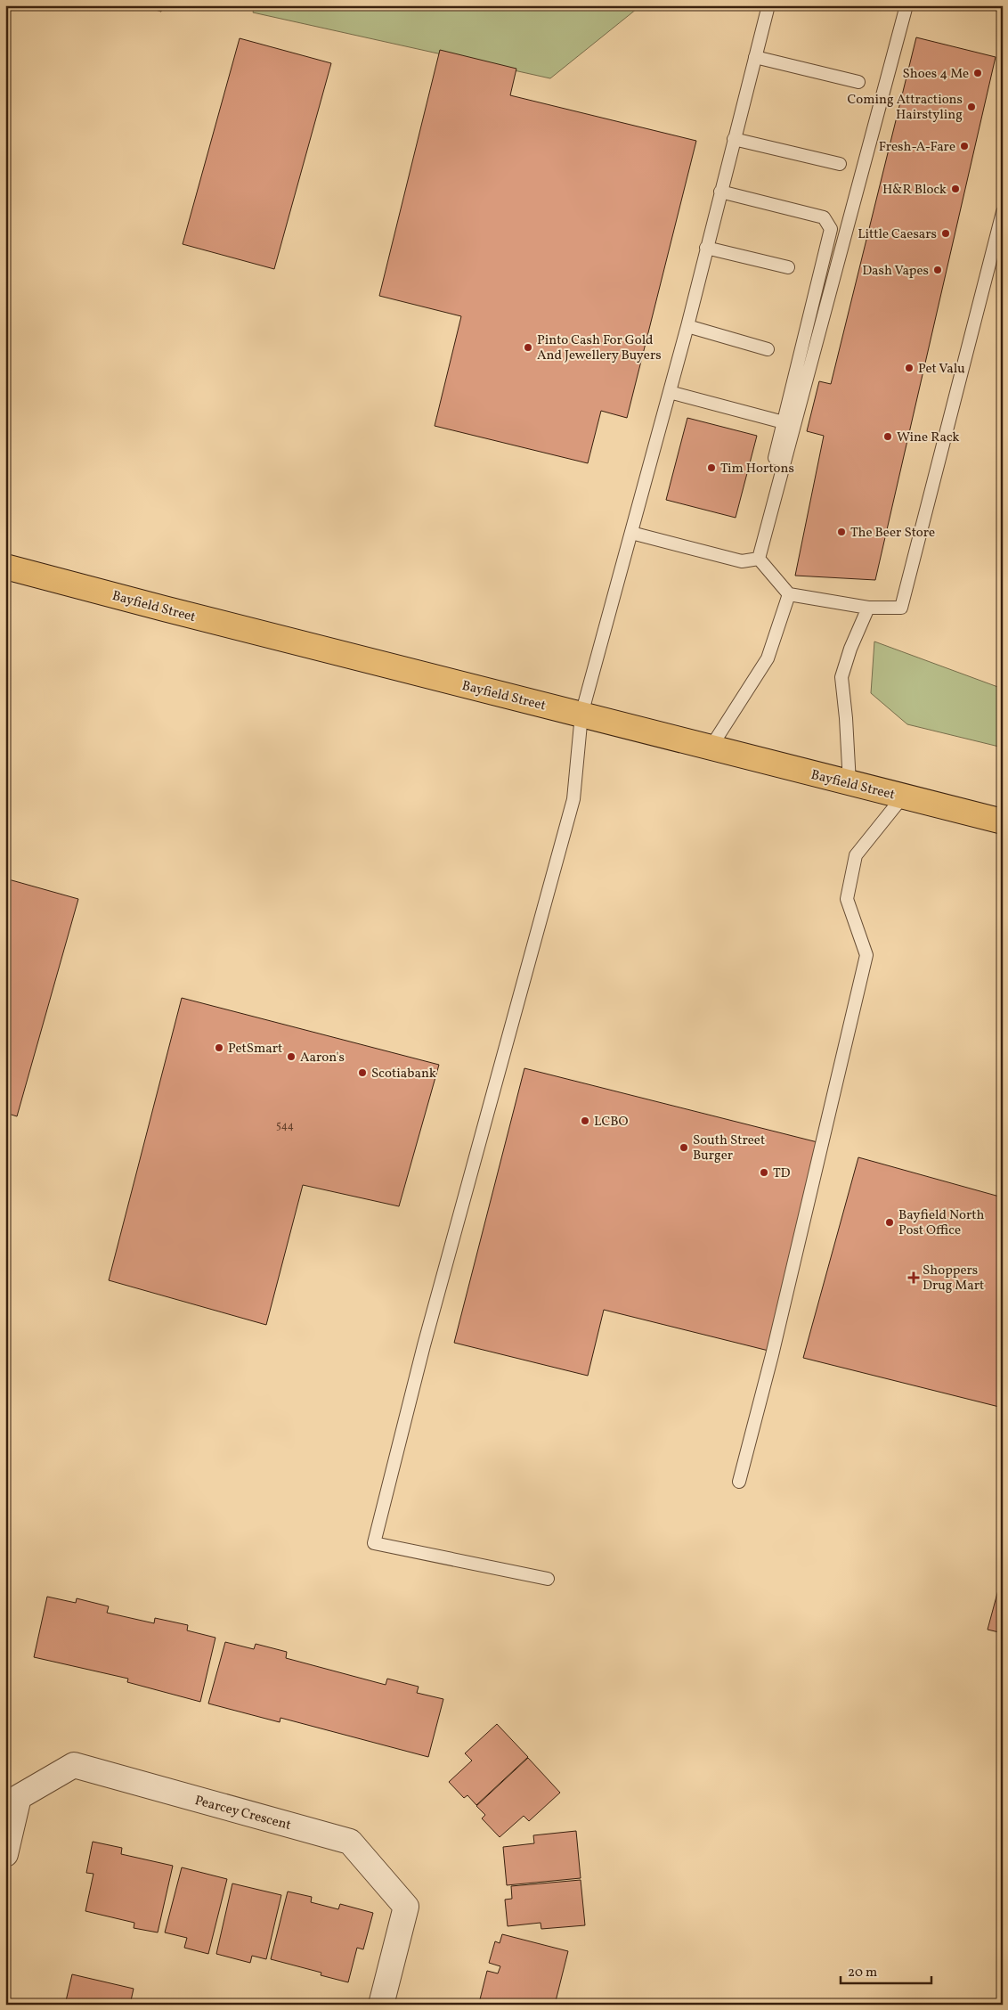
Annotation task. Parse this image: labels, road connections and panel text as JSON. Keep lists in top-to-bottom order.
{
  "streets": {
    "main road": ["Bayfield Street"],
    "street": ["Pearcey Crescent"]
  },
  "places": {
    "other": [
      "Shoes 4 Me",
      "Coming Attractions Hairstyling",
      "Fresh-A-Fare",
      "H&R Block",
      "Little Caesars",
      "Dash Vapes",
      "Pinto Cash For Gold And Jewellery Buyers",
      "Pet Valu",
      "Wine Rack",
      "Tim Hortons",
      "The Beer Store",
      "PetSmart",
      "Aaron's",
      "Scotiabank",
      "LCBO",
      "South Street Burger",
      "TD",
      "Bayfield North Post Office"
    ],
    "health": ["Shoppers Drug Mart"]
  },
  "house_numbers": ["544"],
  "scale_bar": "20 m"
}
